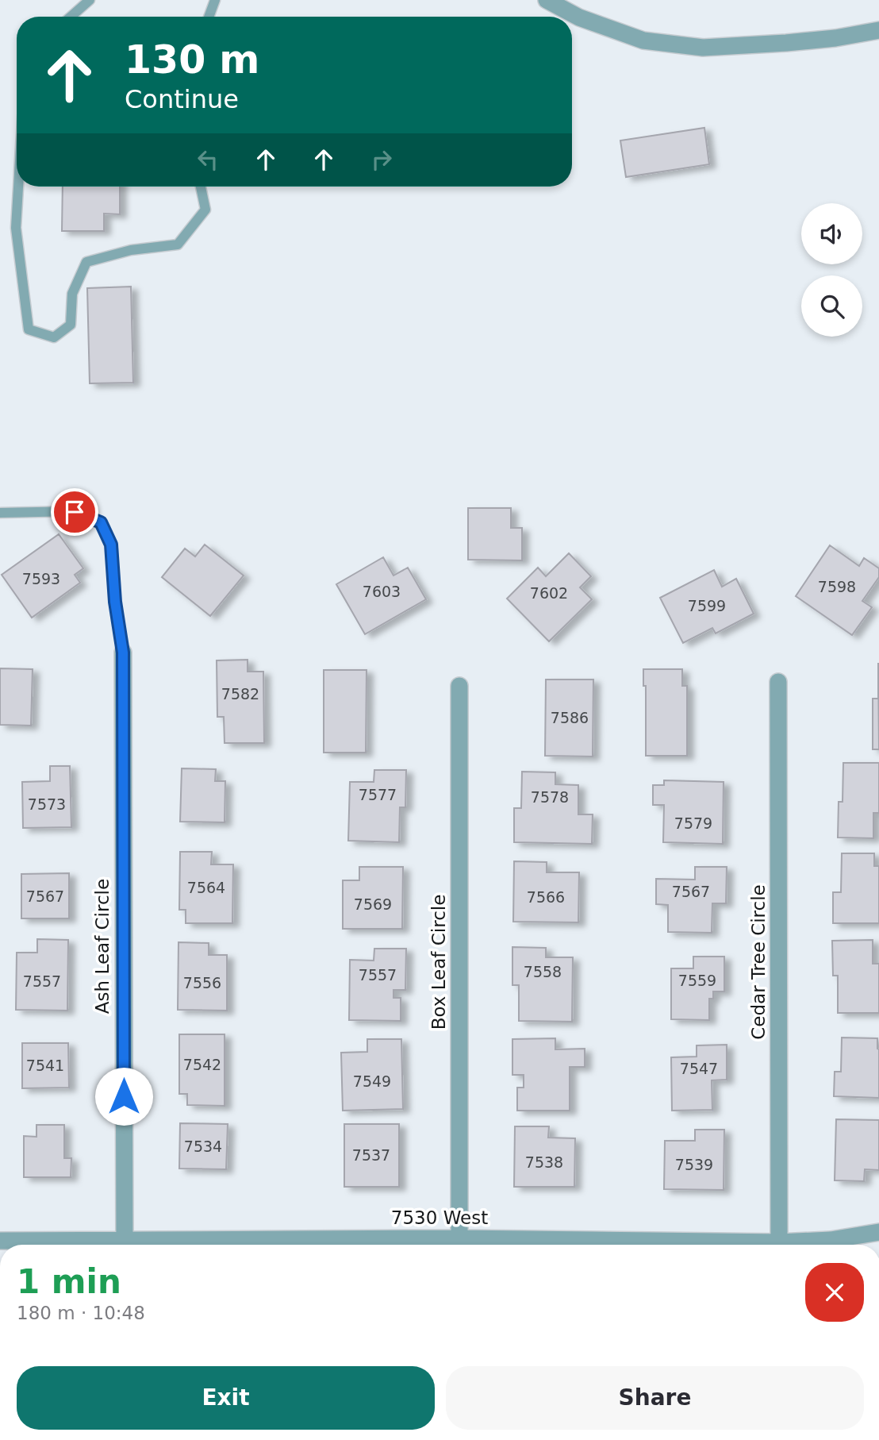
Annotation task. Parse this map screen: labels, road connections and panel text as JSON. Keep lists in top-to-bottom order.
{
  "streets": {
    "street": [
      "Ash Leaf Circle",
      "Box Leaf Circle",
      "Cedar Tree Circle",
      "7530 West"
    ]
  },
  "crossings": [
    ["Box Leaf Circle", "7530 West"],
    ["Cedar Tree Circle", "7530 West"]
  ],
  "house_numbers": [
    "7593",
    "7598",
    "7603",
    "7602",
    "7599",
    "7582",
    "7586",
    "7577",
    "7578",
    "7573",
    "7579",
    "7564",
    "7567",
    "7567",
    "7566",
    "7569",
    "7558",
    "7557",
    "7559",
    "7557",
    "7556",
    "7542",
    "7541",
    "7547",
    "7549",
    "7534",
    "7537",
    "7538",
    "7539"
  ],
  "page": {
    "turn": ["130 m", "Continue"],
    "heading": ["1 min", "180 m · 10:48"],
    "buttons": ["Exit", "Share"]
  }
}
